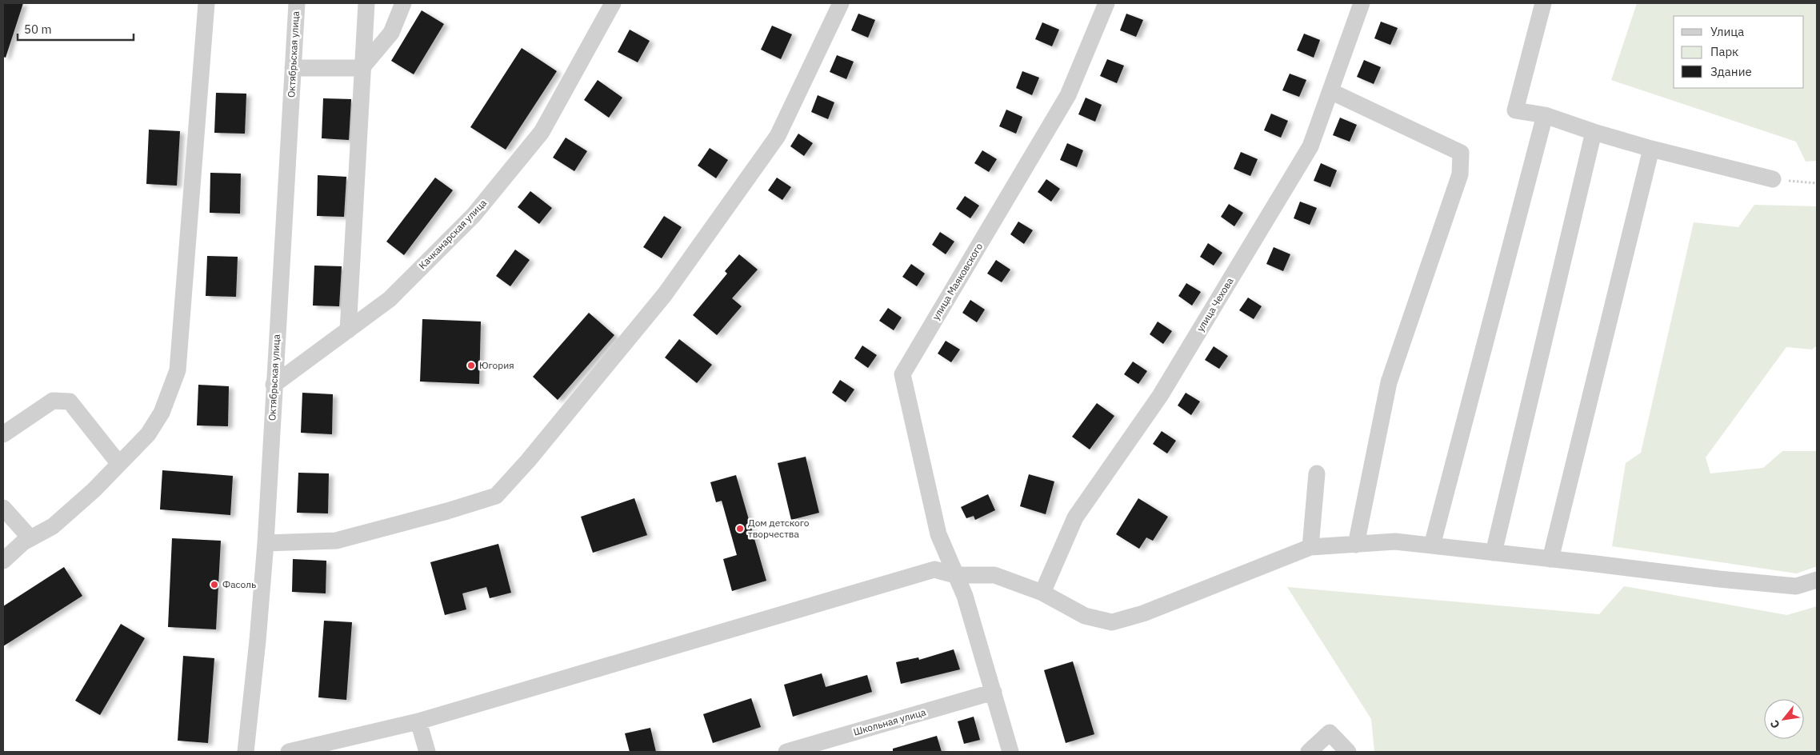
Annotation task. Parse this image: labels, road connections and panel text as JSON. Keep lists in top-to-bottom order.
{
  "streets": {
    "street": [
      "Октябрьская улица",
      "Качканарская улица",
      "улица Маяковского",
      "улица Чехова",
      "Школьная улица"
    ]
  },
  "crossings": [
    ["Октябрьская улица", "Качканарская улица"],
    ["улица Маяковского", "Школьная улица"]
  ],
  "places": ["Югория", "Дом детского творчества", "Фасоль"],
  "legend": ["Улица", "Парк", "Здание"],
  "scale_bar": "50 m",
  "north": "bottom left"
}
